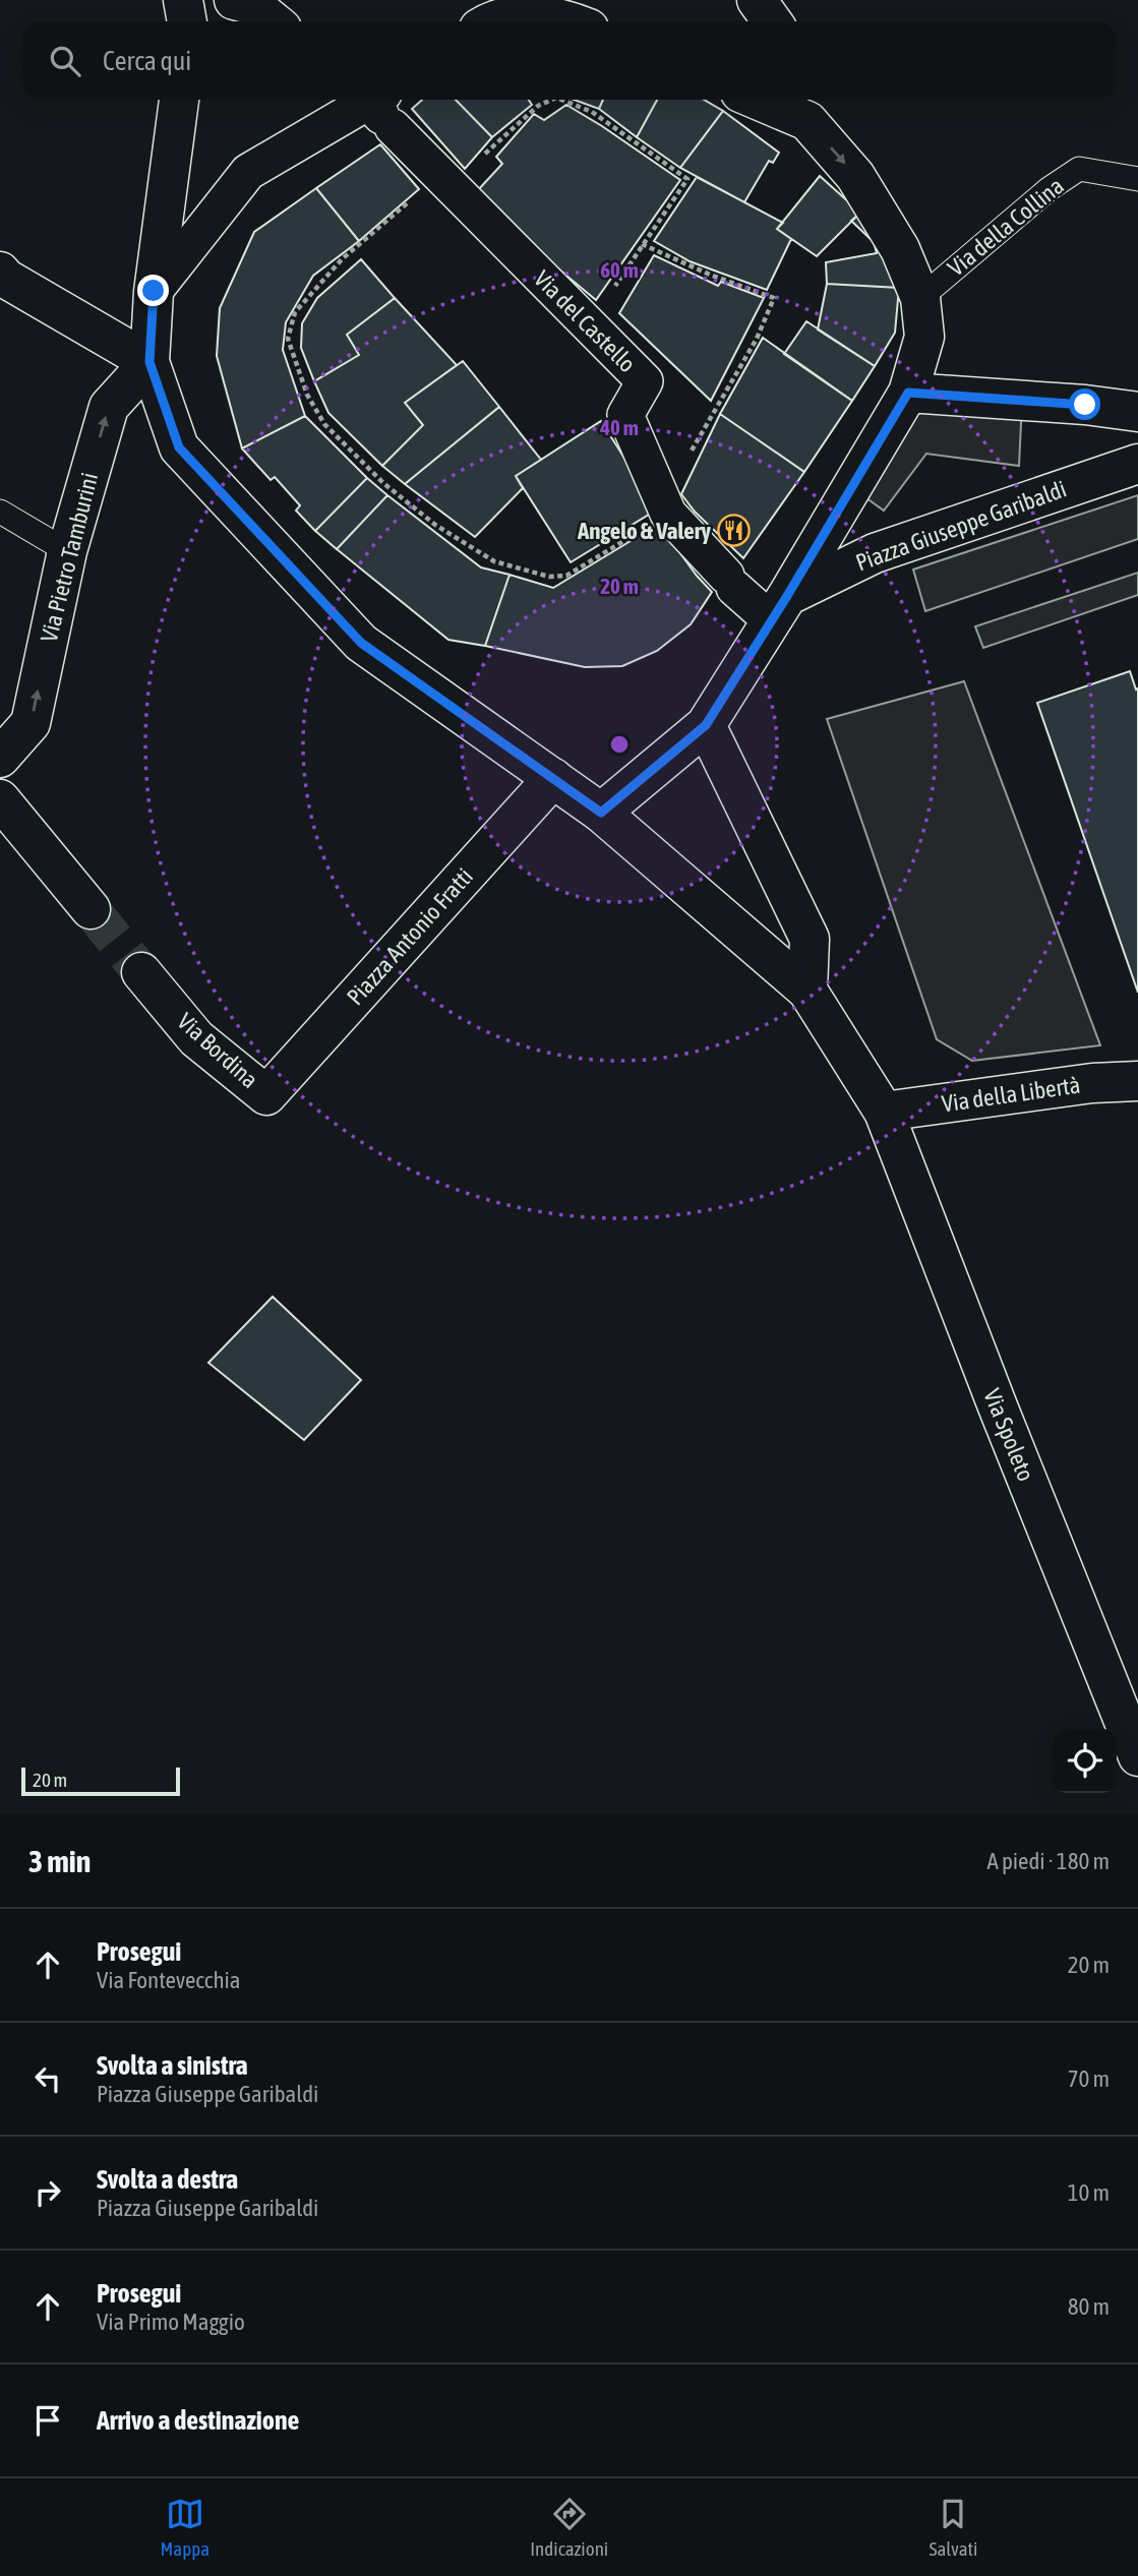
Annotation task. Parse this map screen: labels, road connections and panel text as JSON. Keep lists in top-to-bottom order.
{
  "streets": {
    "street": [
      "Via del Castello",
      "Piazza Giuseppe Garibaldi",
      "Via Pietro Tamburini",
      "Piazza Antonio Fratti",
      "Via Bordina",
      "Via della Libertà",
      "Via Spoleto"
    ],
    "lane": ["Via della Collina"]
  },
  "crossings": [
    ["Via della Collina", "Piazza Giuseppe Garibaldi"],
    ["Via del Castello", "Piazza Giuseppe Garibaldi"],
    ["Piazza Antonio Fratti", "Via Bordina"],
    ["Via della Libertà", "Via Spoleto"]
  ],
  "one_way": ["Via Pietro Tamburini"],
  "places": {
    "restaurant": ["Angelo & Valery"]
  },
  "scale_bar": "20 m",
  "page": {
    "search": "Cerca qui",
    "scale": "20 m",
    "heading": ["3 min", "A piedi · 180 m"],
    "list": [
      ["Prosegui", "Via Fontevecchia", "20 m"],
      ["Svolta a sinistra", "Piazza Giuseppe Garibaldi", "70 m"],
      ["Svolta a destra", "Piazza Giuseppe Garibaldi", "10 m"],
      ["Prosegui", "Via Primo Maggio", "80 m"],
      "Arrivo a destinazione"
    ],
    "nav": ["Mappa", "Indicazioni", "Salvati"]
  },
  "rings": ["60 m", "40 m", "20 m"]
}
